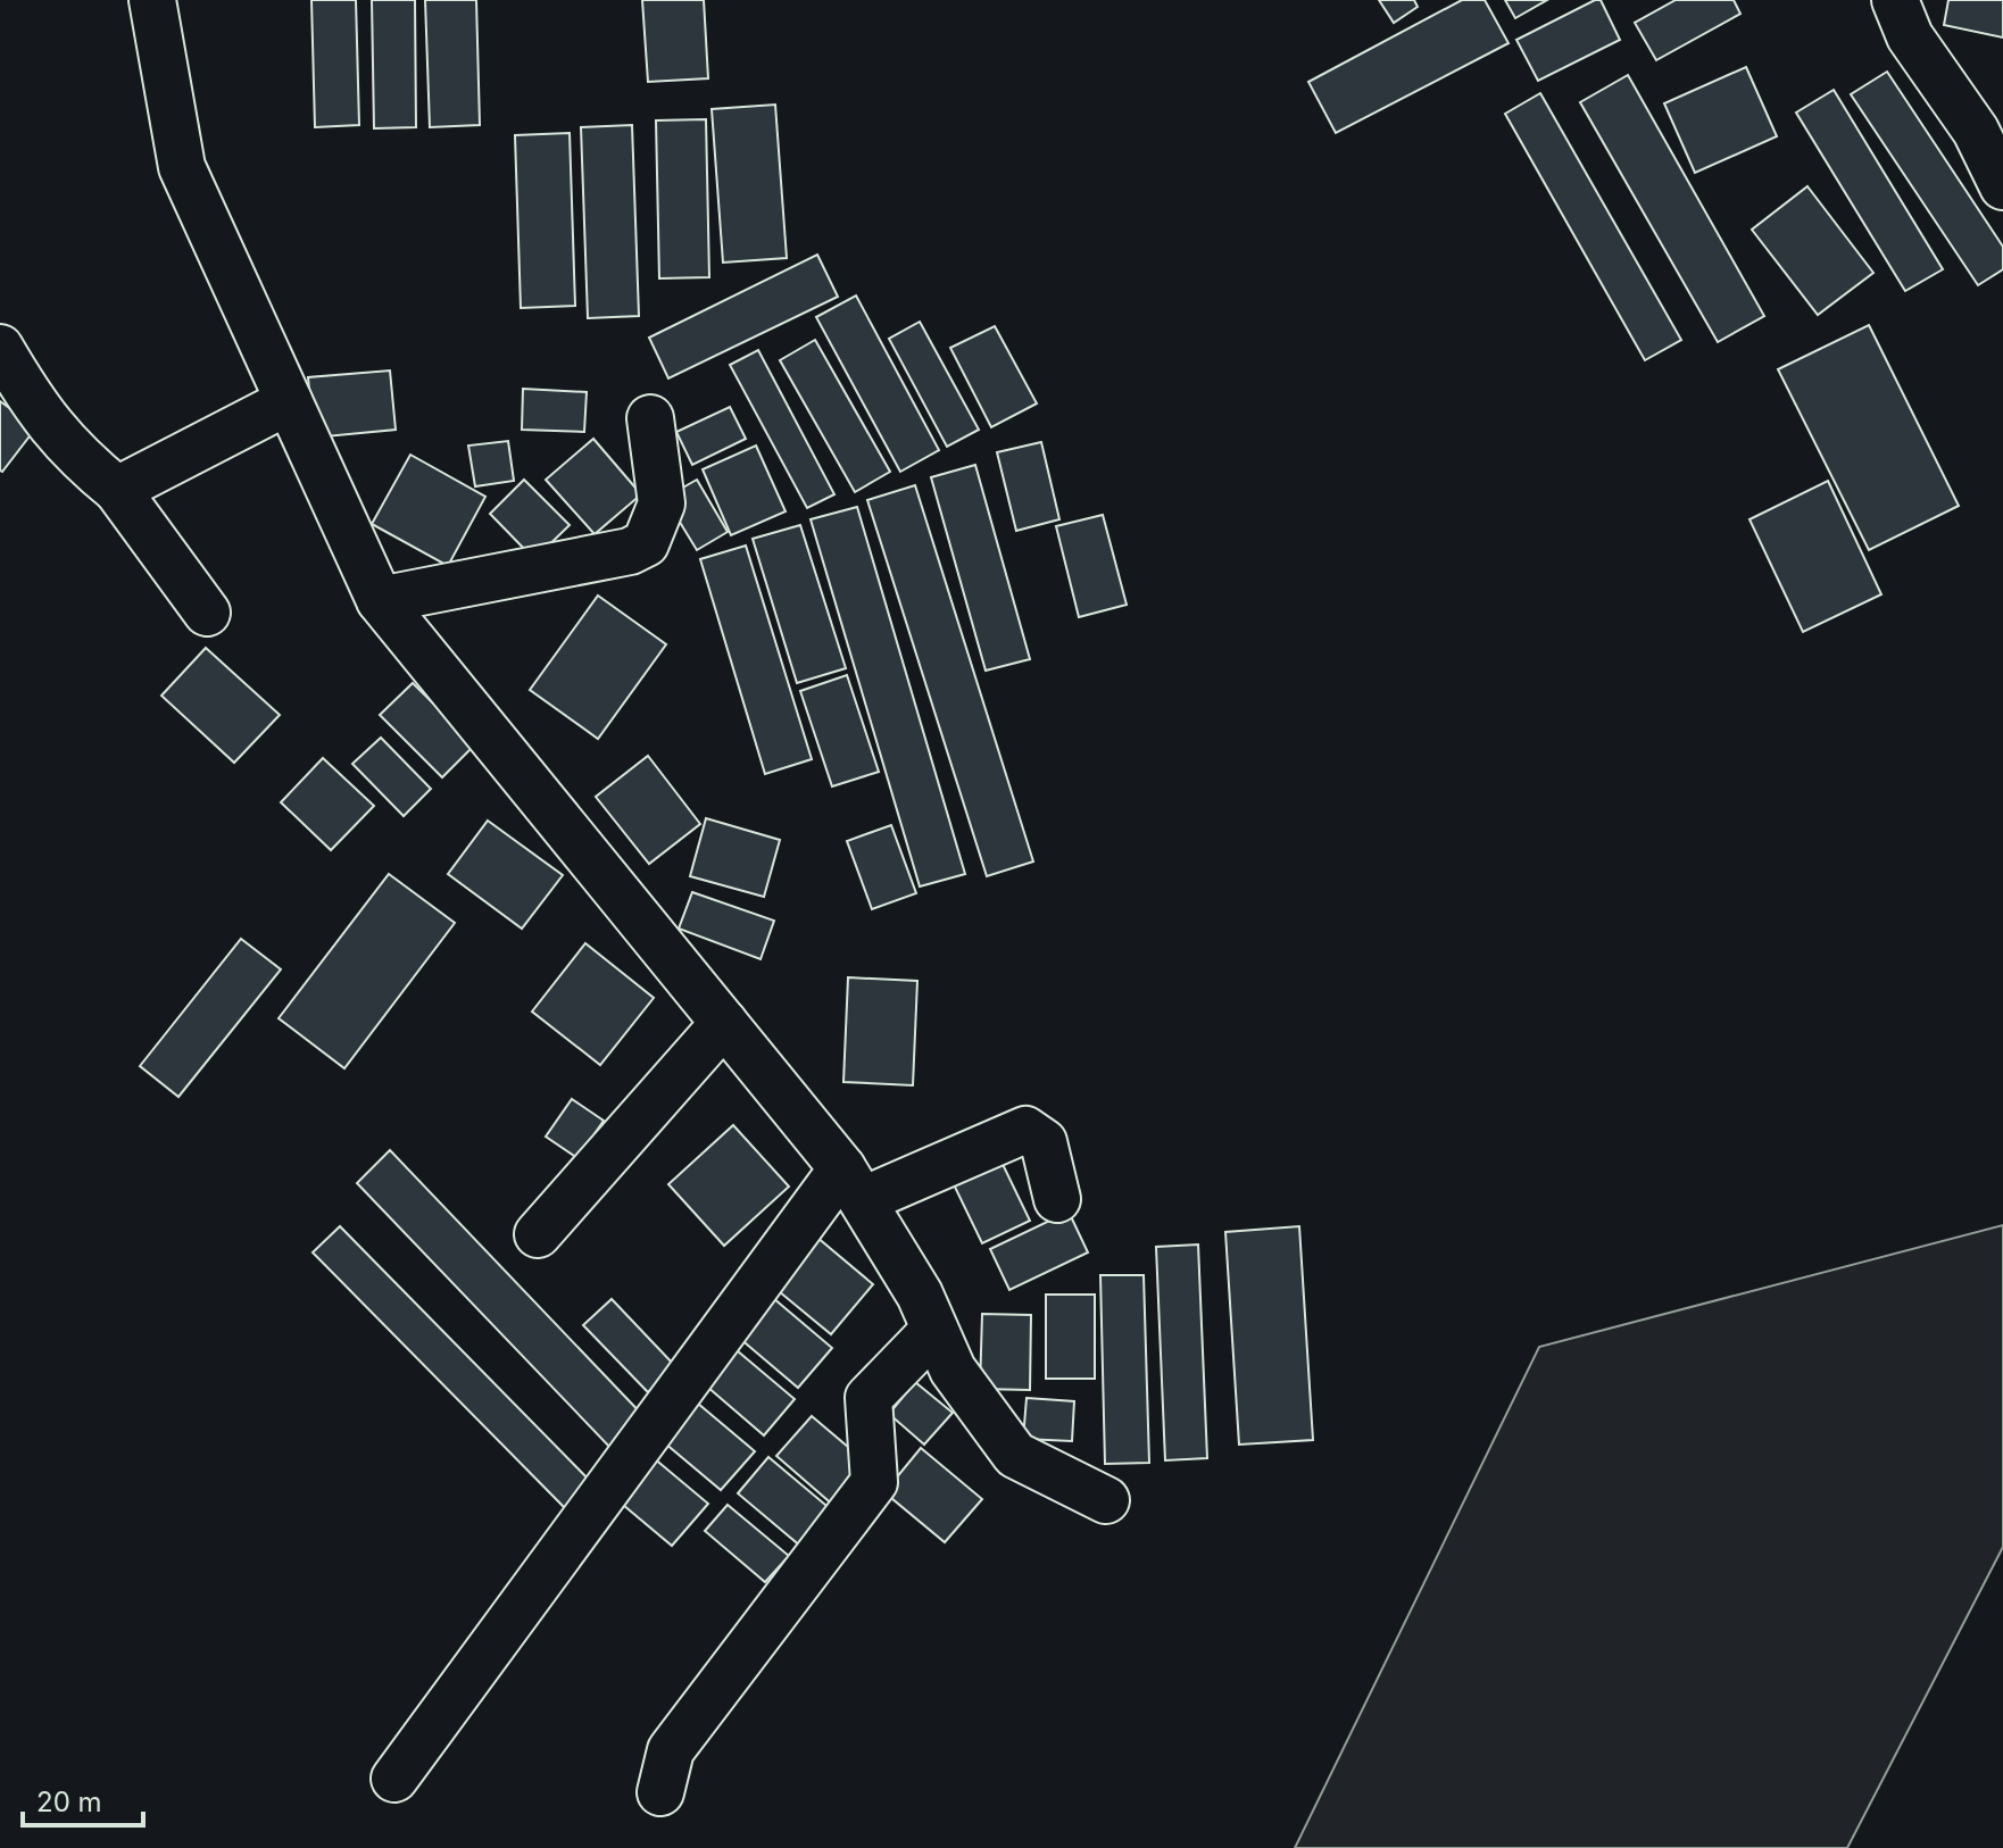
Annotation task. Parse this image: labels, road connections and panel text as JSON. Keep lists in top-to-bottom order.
{
  "scale_bar": "20 m"
}
